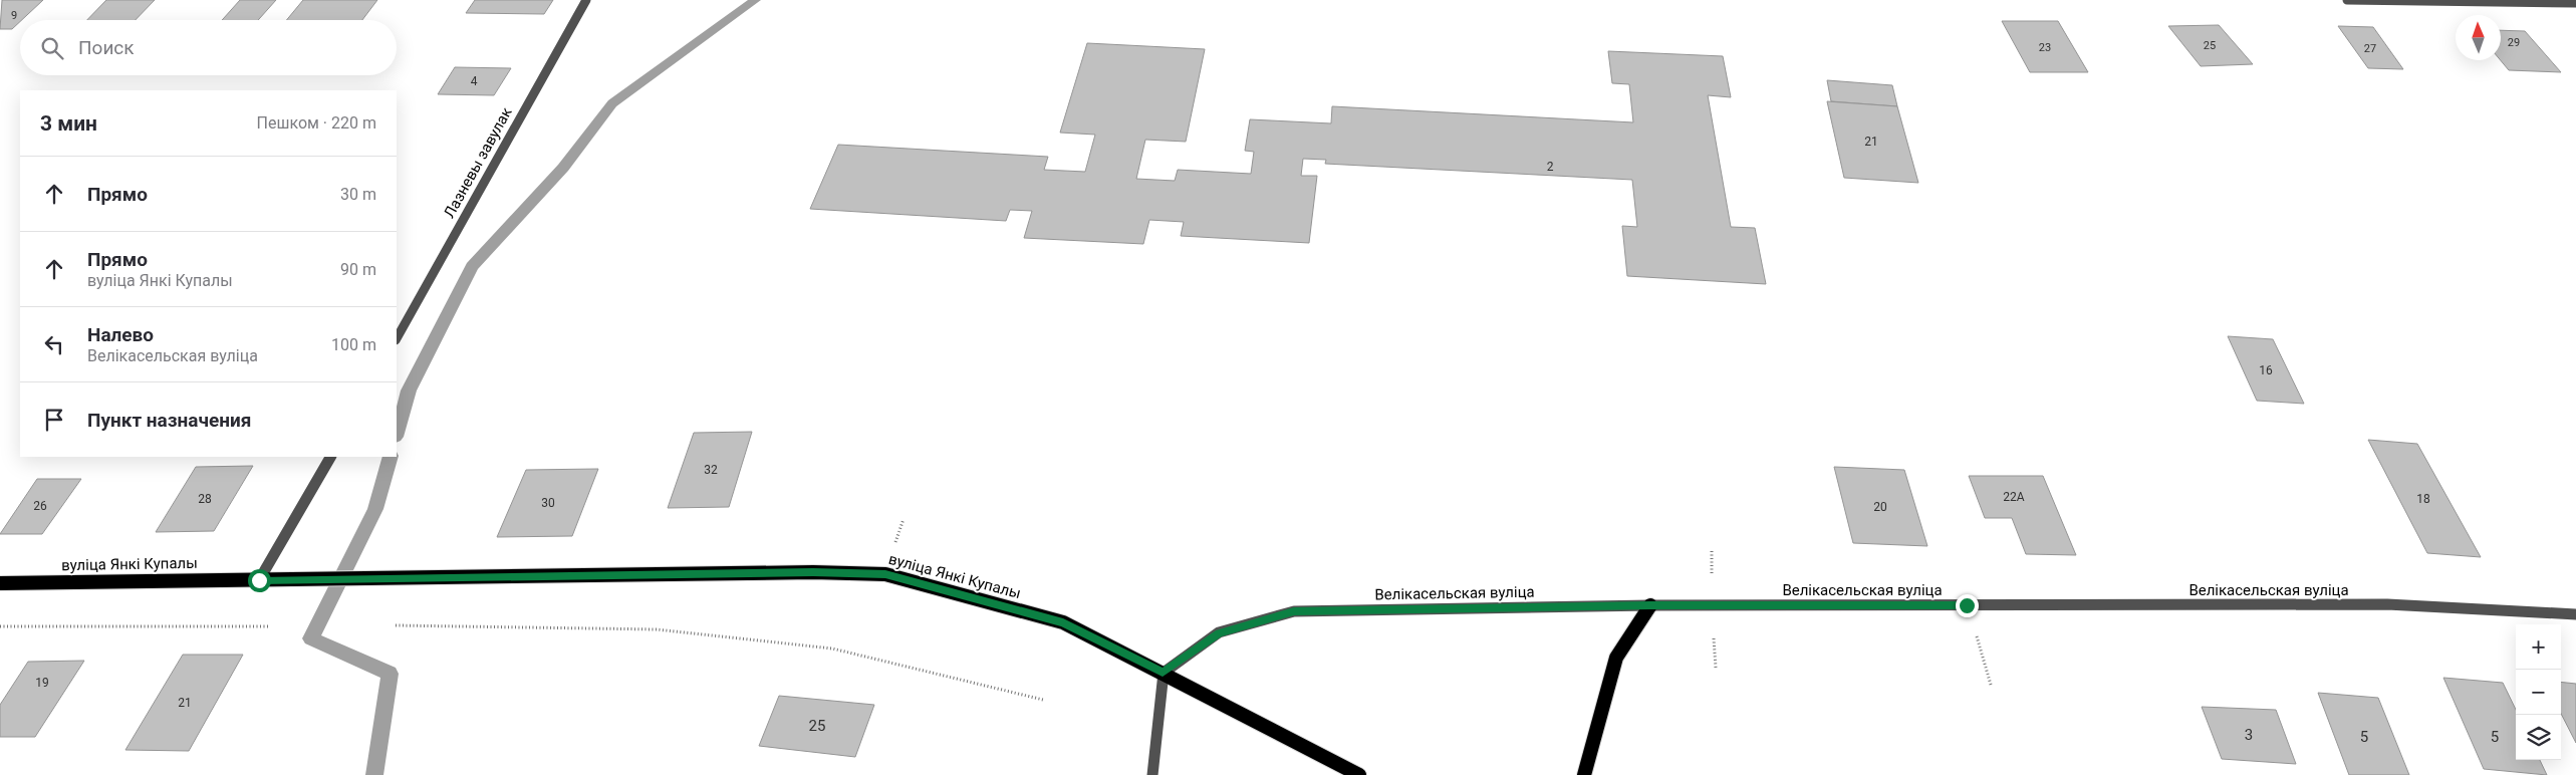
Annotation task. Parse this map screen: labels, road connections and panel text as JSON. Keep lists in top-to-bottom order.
{
  "streets": {
    "main road": ["вуліца Янкі Купалы"],
    "street": ["Лазневы завулак", "Велікасельская вуліца"]
  },
  "crossings": [
    ["вуліца Янкі Купалы", "Велікасельская вуліца"]
  ],
  "house_numbers": [
    "9",
    "29",
    "25",
    "23",
    "27",
    "4",
    "21",
    "2",
    "16",
    "32",
    "22А",
    "28",
    "18",
    "30",
    "26",
    "20",
    "19",
    "21",
    "25",
    "3",
    "5",
    "5"
  ],
  "north": "top",
  "page": {
    "search": "Поиск",
    "heading": ["3 мин", "Пешком · 220 m"],
    "list": [
      ["Прямо", "30 m"],
      ["Прямо", "вуліца Янкі Купалы", "90 m"],
      ["Налево", "Велікасельская вуліца", "100 m"],
      "Пункт назначения"
    ],
    "map_buttons": ["+", "−"]
  }
}
